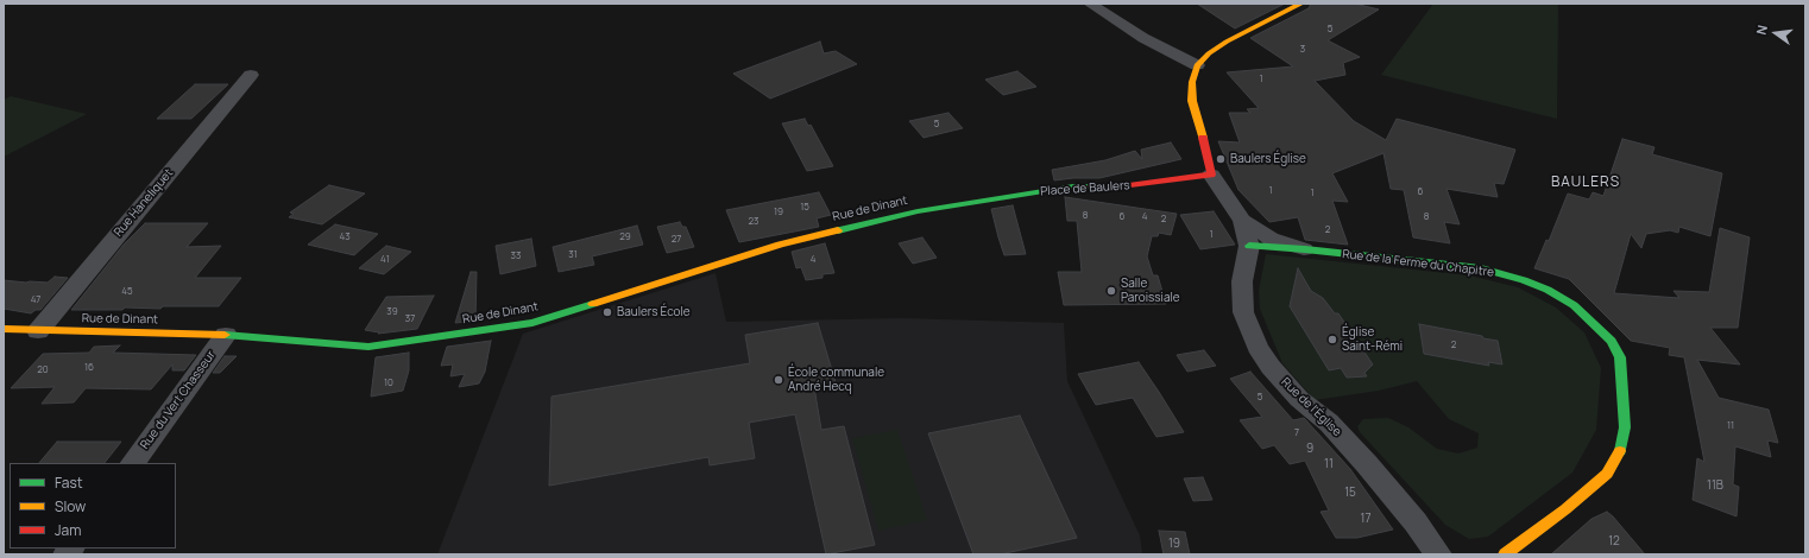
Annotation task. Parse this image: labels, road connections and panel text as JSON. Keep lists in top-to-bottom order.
{
  "streets": {
    "street": [
      "Place de Baulers",
      "Rue Haneliquet",
      "Rue de Dinant",
      "Rue de la Ferme du Chapitre",
      "Rue du Vert Chasseur",
      "Rue de l'Église"
    ]
  },
  "crossings": [
    ["Place de Baulers", "Rue de Dinant"],
    ["Rue Haneliquet", "Rue de Dinant"],
    ["Rue de Dinant", "Rue du Vert Chasseur"],
    ["Rue de la Ferme du Chapitre", "Rue de l'Église"]
  ],
  "districts": ["BAULERS"],
  "places": [
    "Baulers Église",
    "Salle Paroissiale",
    "Baulers École",
    "Église Saint-Rémi",
    "École communale André Hecq"
  ],
  "house_numbers": [
    "5",
    "3",
    "1",
    "5",
    "1",
    "6",
    "1",
    "15",
    "19",
    "8",
    "6",
    "4",
    "8",
    "2",
    "23",
    "2",
    "1",
    "43",
    "29",
    "27",
    "31",
    "33",
    "41",
    "4",
    "45",
    "47",
    "39",
    "37",
    "2",
    "16",
    "20",
    "10",
    "5",
    "11",
    "7",
    "9",
    "11",
    "11B",
    "15",
    "17",
    "12",
    "19"
  ],
  "legend": ["Fast", "Slow", "Jam"],
  "north": "left"
}
